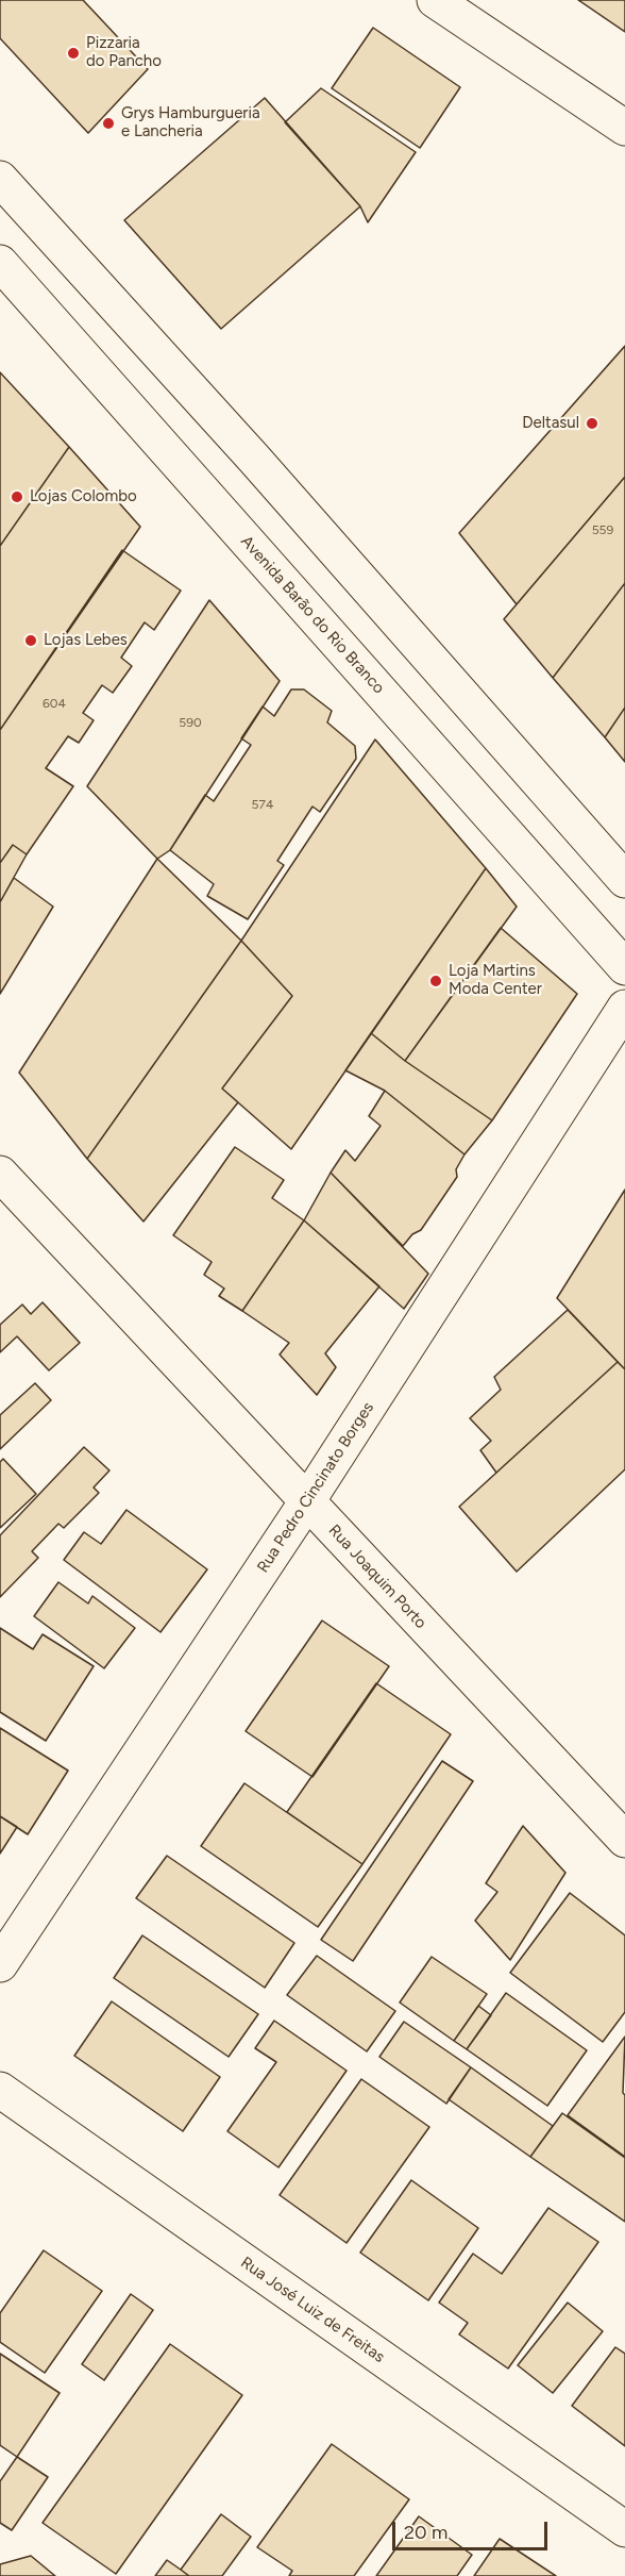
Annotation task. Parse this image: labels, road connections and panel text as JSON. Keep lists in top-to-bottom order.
{
  "streets": {
    "street": [
      "Avenida Barão do Rio Branco",
      "Rua Pedro Cincinato Borges",
      "Rua Joaquim Porto",
      "Rua José Luiz de Freitas"
    ]
  },
  "crossings": [
    ["Rua Pedro Cincinato Borges", "Rua Joaquim Porto"]
  ],
  "places": [
    "Pizzaria do Pancho",
    "Grys Hamburgueria e Lancheria",
    "Deltasul",
    "Lojas Colombo",
    "Lojas Lebes",
    "Loja Martins Moda Center"
  ],
  "house_numbers": [
    "559",
    "604",
    "590",
    "574"
  ],
  "scale_bar": "20 m"
}
